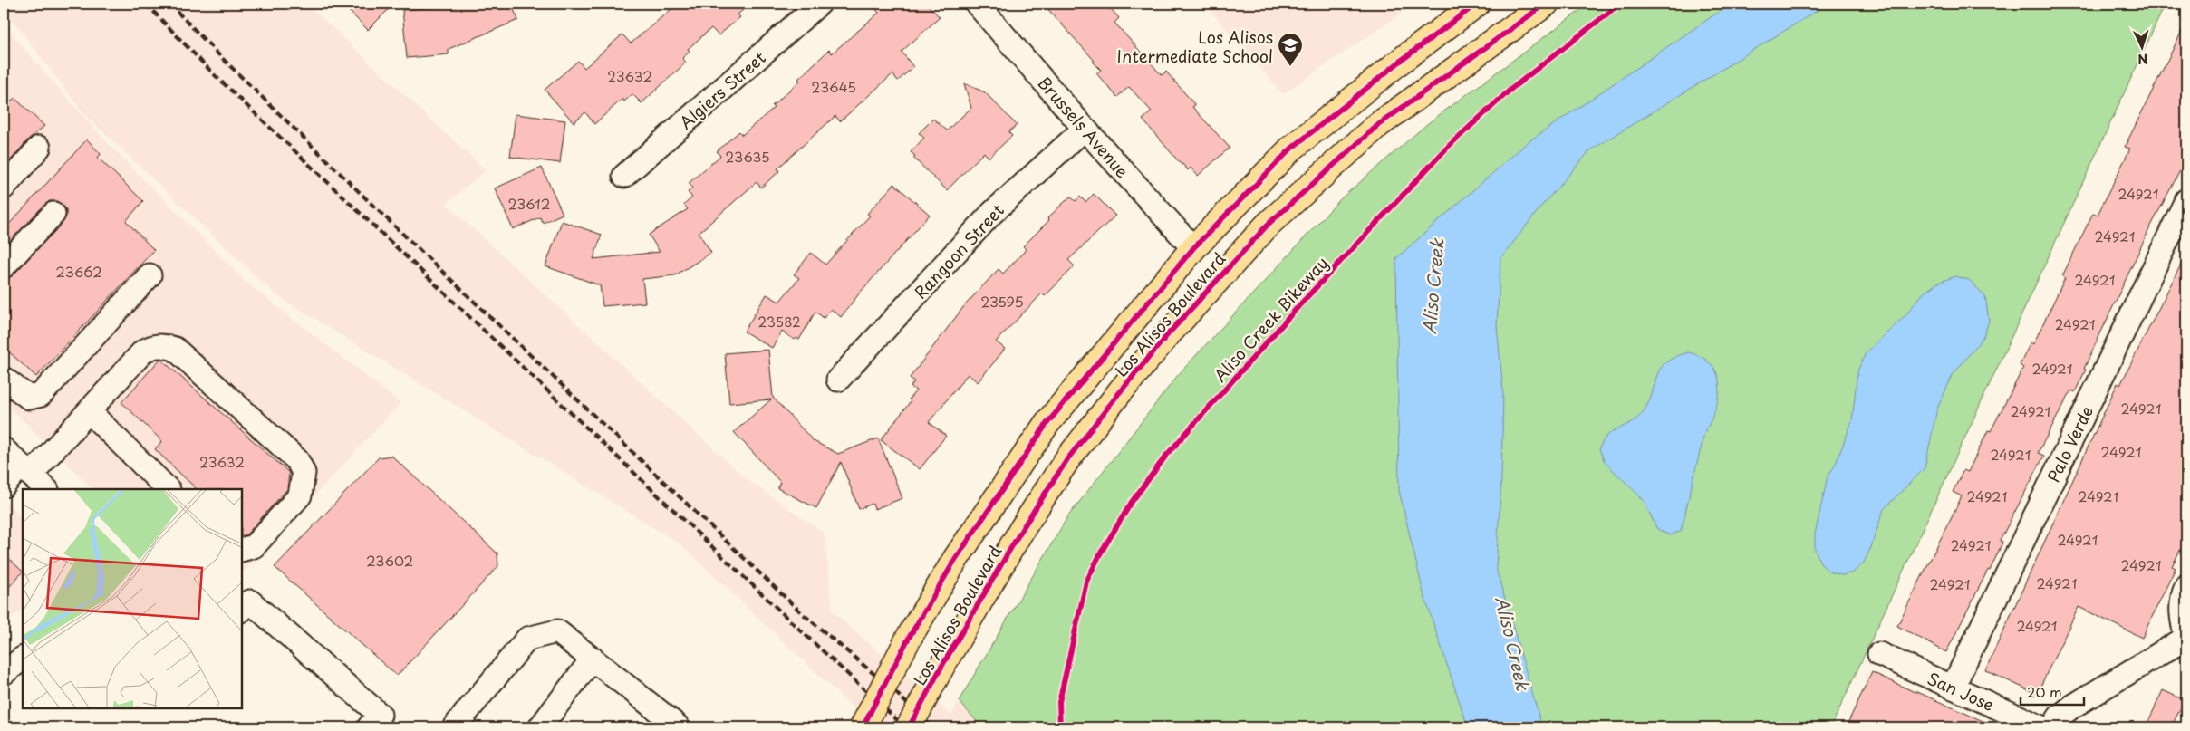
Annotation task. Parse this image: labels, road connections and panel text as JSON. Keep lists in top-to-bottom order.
{
  "streets": {
    "main road": ["Los Alisos Boulevard"],
    "street": [
      "Algiers Street",
      "Brussels Avenue",
      "Rangoon Street",
      "Palo Verde",
      "San Jose"
    ],
    "cycle path": ["Aliso Creek Bikeway"]
  },
  "crossings": [
    ["Brussels Avenue", "Rangoon Street"],
    ["Brussels Avenue", "Los Alisos Boulevard"],
    ["Palo Verde", "San Jose"]
  ],
  "water": ["Aliso Creek"],
  "places": {
    "school or university": ["Los Alisos Intermediate School"]
  },
  "house_numbers": [
    "23632",
    "23645",
    "23635",
    "24921",
    "23612",
    "24921",
    "23662",
    "24921",
    "23595",
    "23582",
    "24921",
    "24921",
    "24921",
    "24921",
    "24921",
    "24921",
    "23632",
    "24921",
    "24921",
    "24921",
    "24921",
    "23602",
    "24921",
    "24921",
    "24921",
    "24921"
  ],
  "scale_bar": "20 m",
  "north": "bottom"
}
